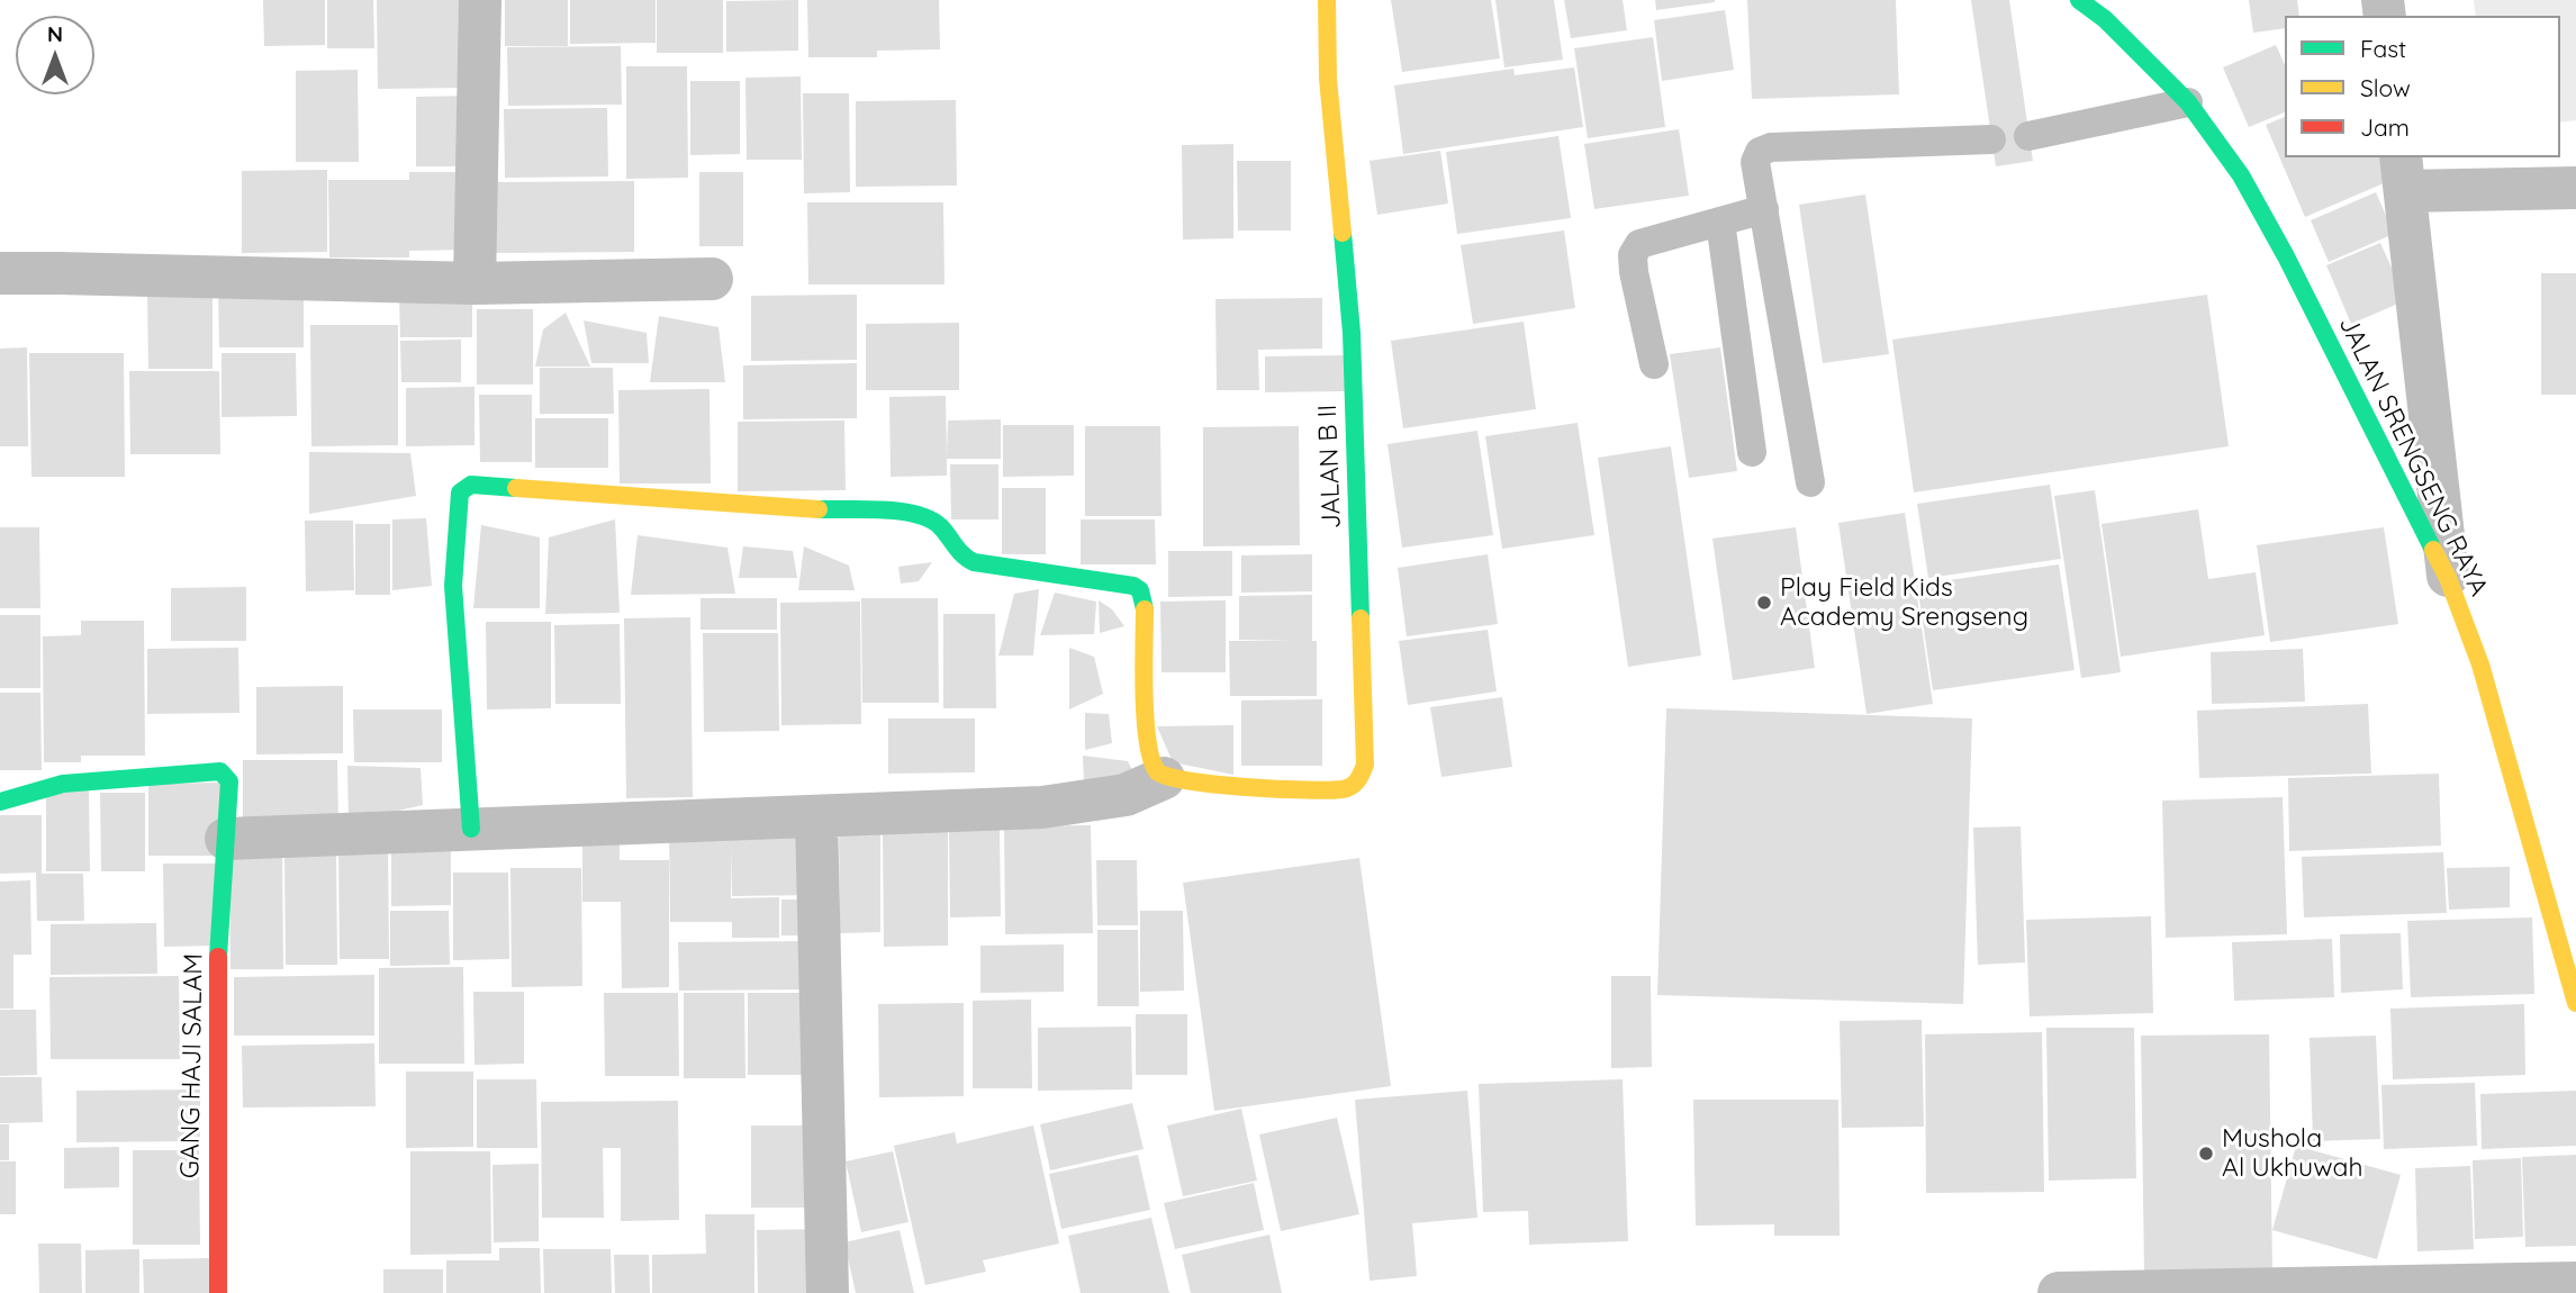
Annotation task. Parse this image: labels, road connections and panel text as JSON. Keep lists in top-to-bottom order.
{
  "streets": {
    "street": ["JALAN SRENGSENG RAYA", "JALAN B II", "GANG HAJI SALAM"]
  },
  "places": ["Play Field Kids Academy Srengseng", "Mushola Al Ukhuwah"],
  "legend": ["Fast", "Slow", "Jam"],
  "north": "top"
}
